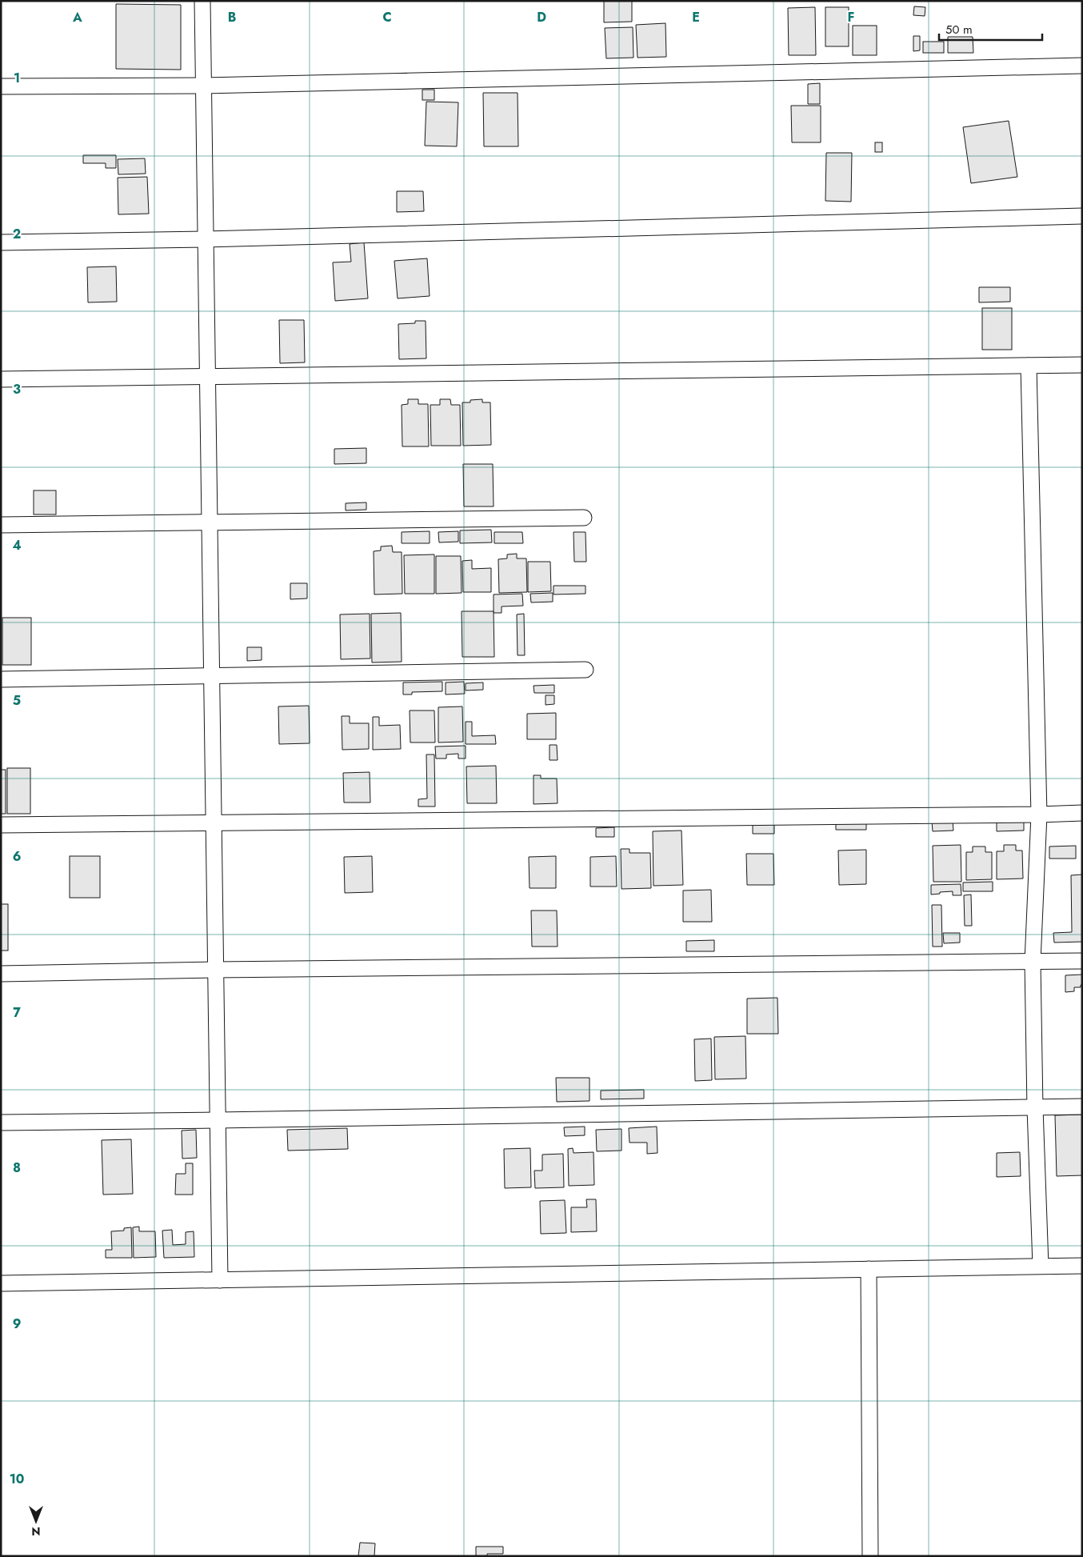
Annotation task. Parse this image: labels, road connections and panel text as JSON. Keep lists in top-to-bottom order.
{
  "scale_bar": "50 m",
  "north": "bottom",
  "grid": {
    "columns": [
      "A",
      "B",
      "C",
      "D",
      "E",
      "F"
    ],
    "rows": [
      "1",
      "2",
      "3",
      "4",
      "5",
      "6",
      "7",
      "8",
      "9",
      "10"
    ]
  }
}
